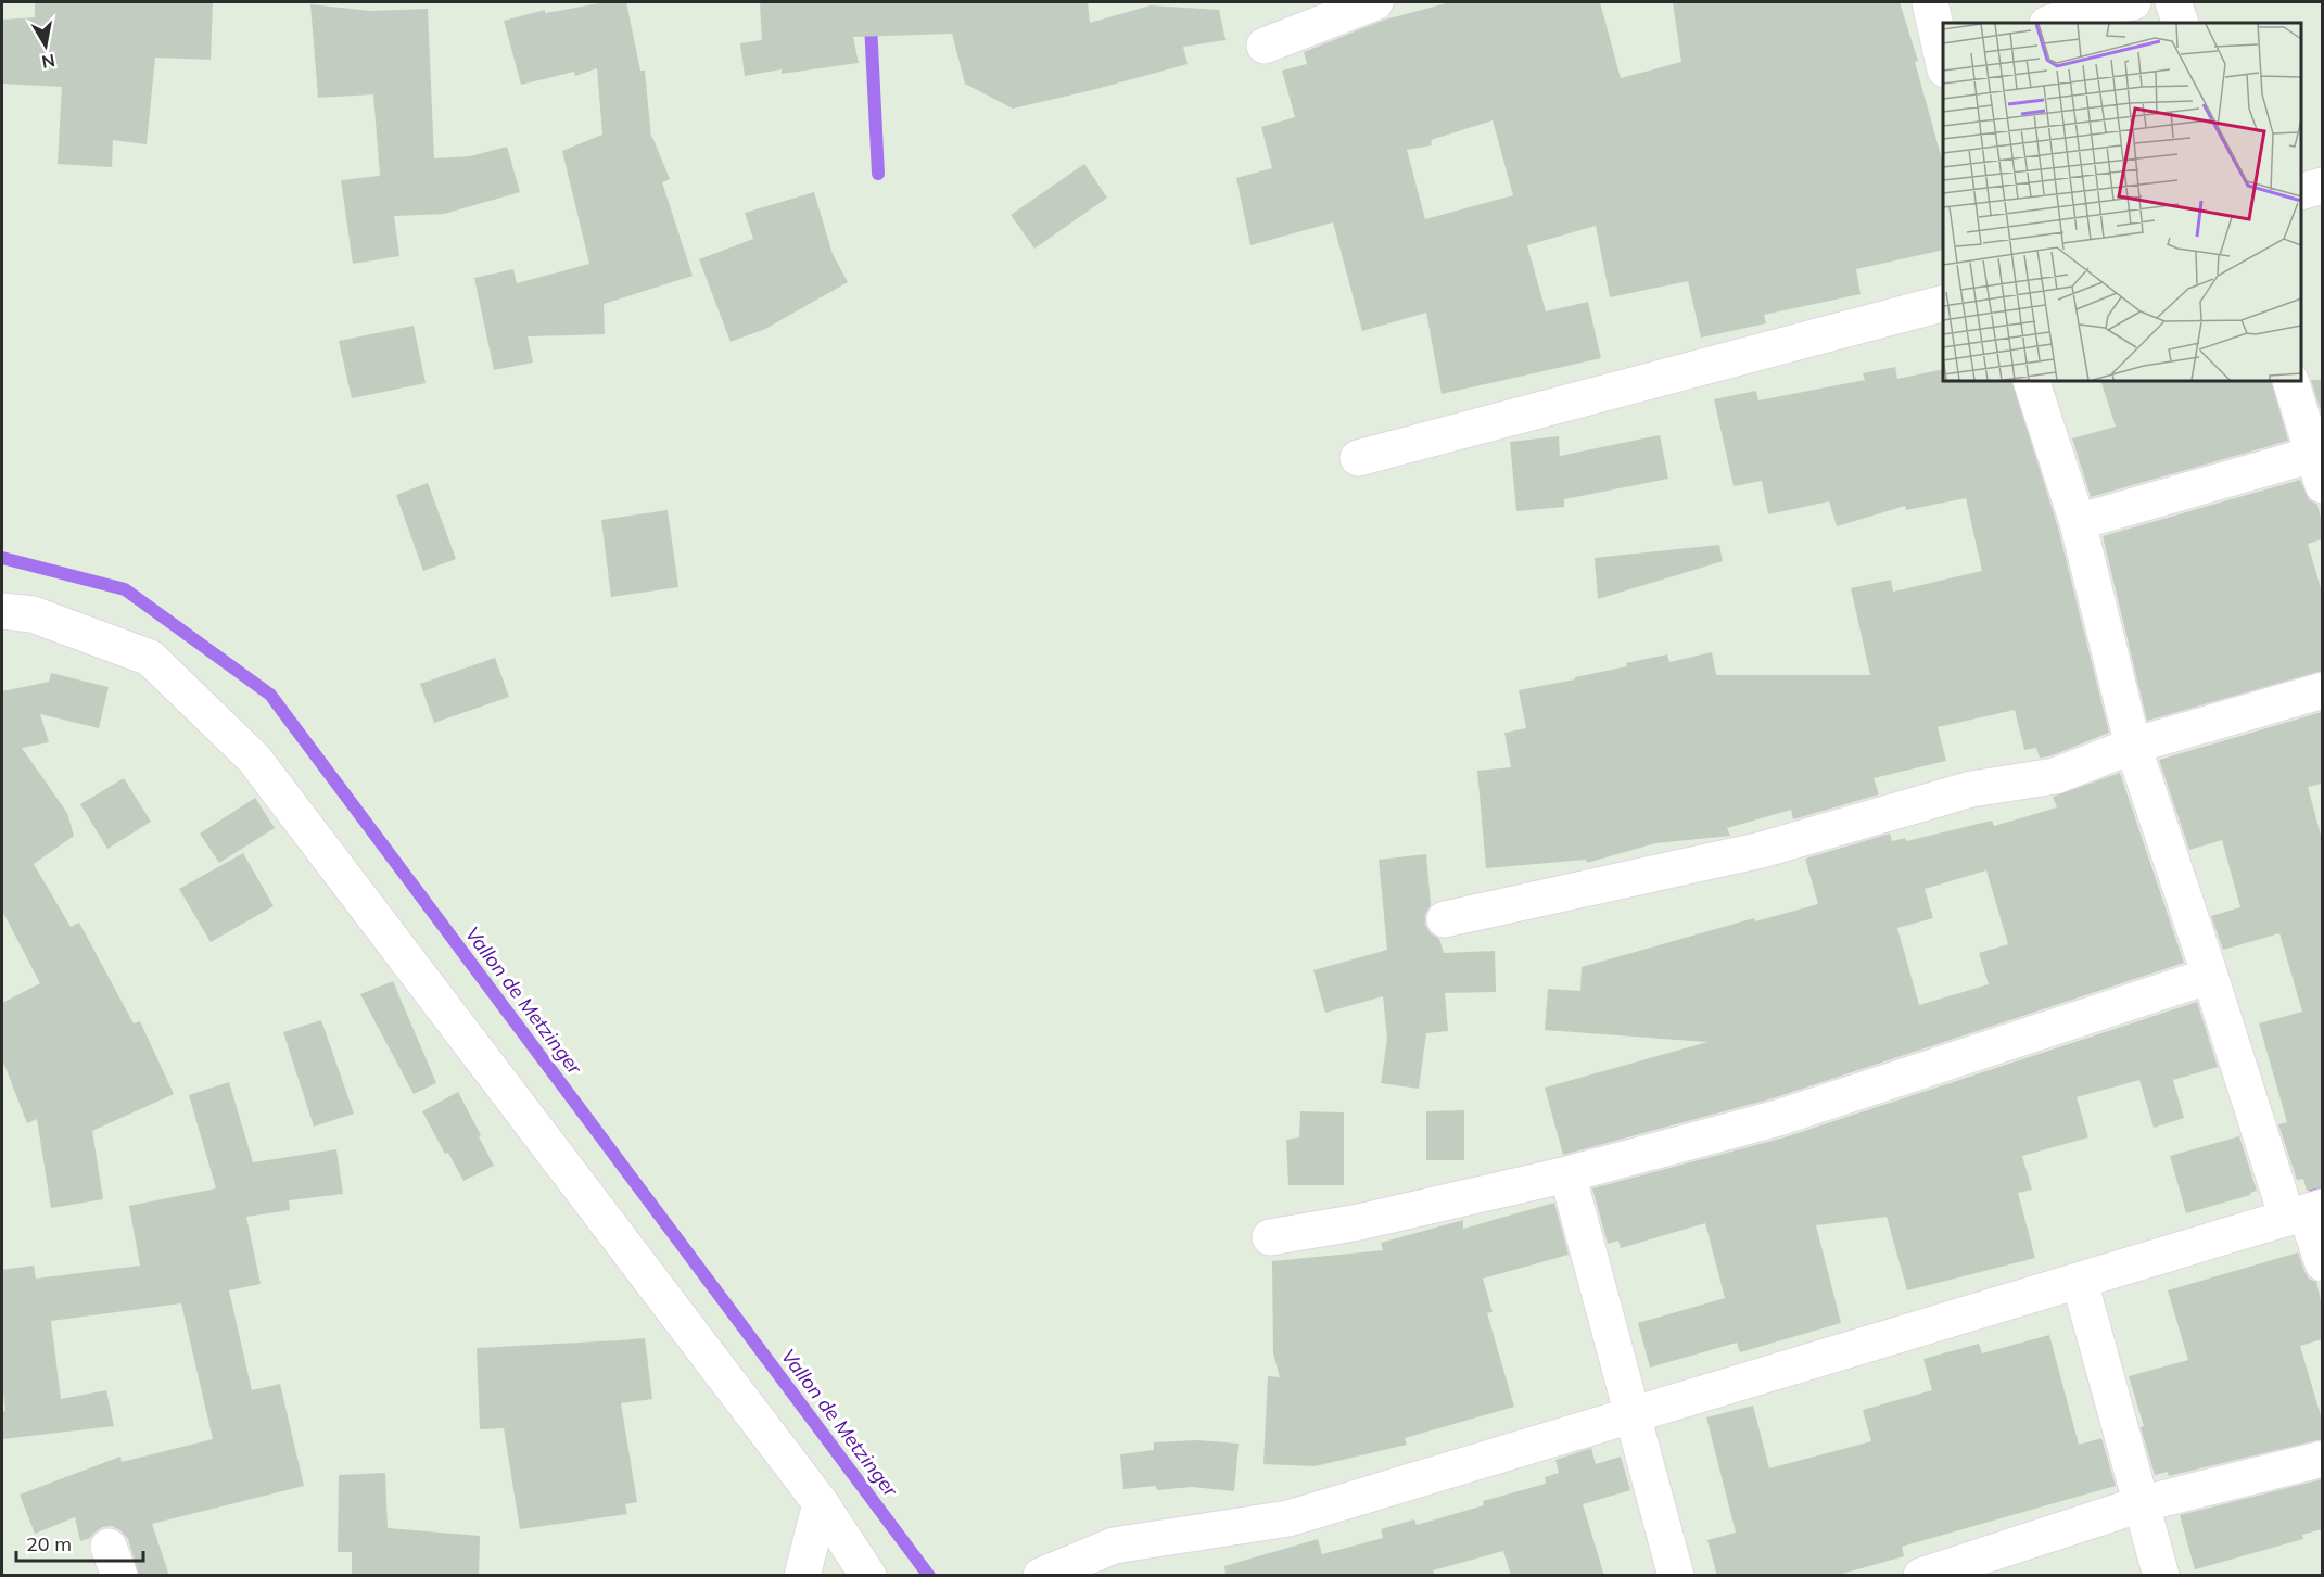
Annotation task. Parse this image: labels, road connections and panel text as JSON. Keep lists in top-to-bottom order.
{
  "water": ["Vallon de Metzinger"],
  "scale_bar": "20 m",
  "north": "bottom"
}
